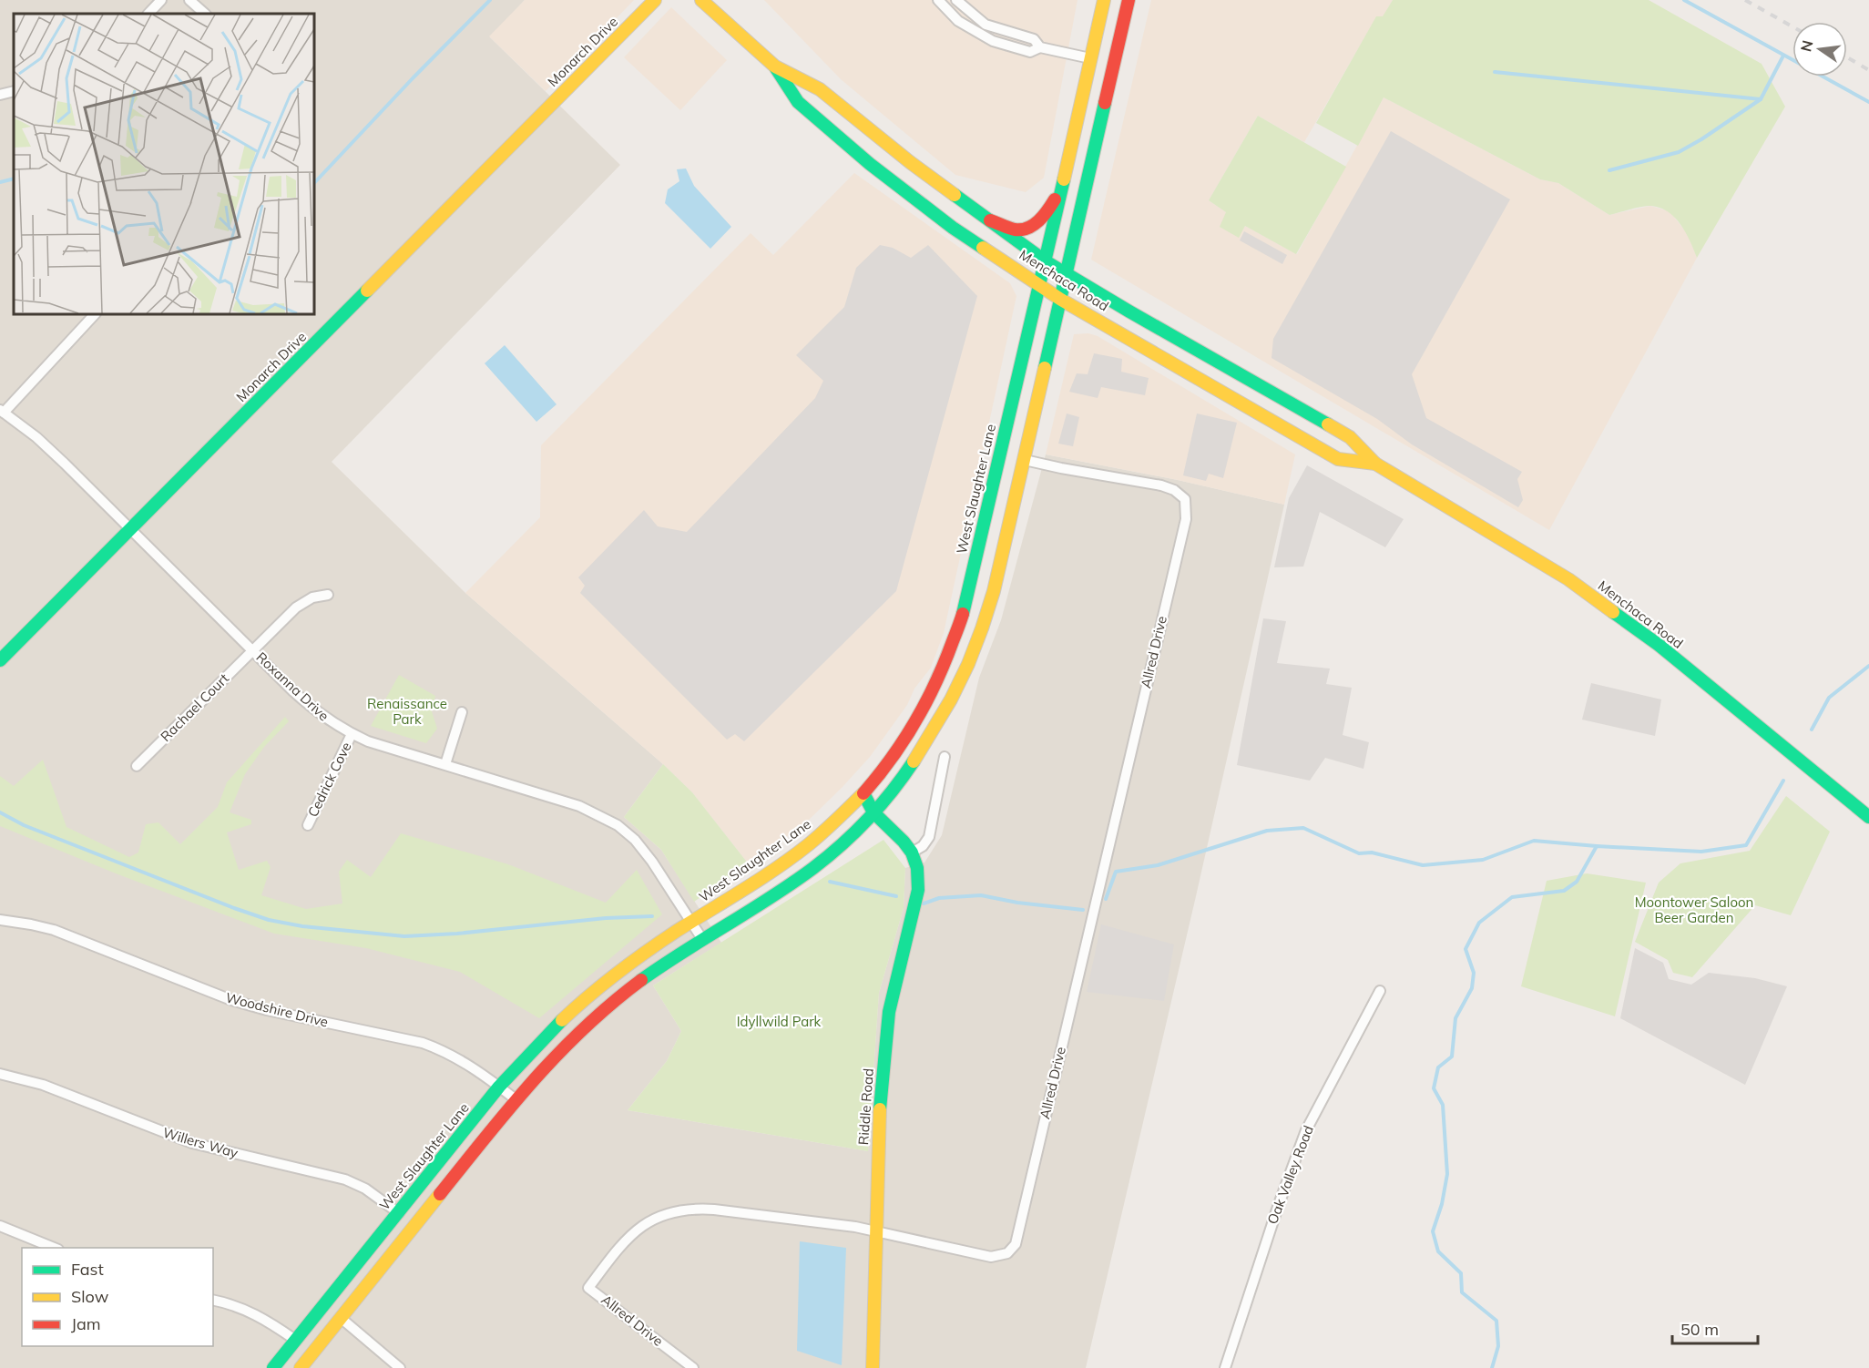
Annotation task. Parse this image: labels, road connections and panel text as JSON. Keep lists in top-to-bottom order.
{
  "streets": {
    "main road": [
      "Monarch Drive",
      "Menchaca Road",
      "West Slaughter Lane",
      "Riddle Road"
    ],
    "street": [
      "Allred Drive",
      "Roxanna Drive",
      "Rachael Court",
      "Cedrick Cove",
      "Woodshire Drive",
      "Willers Way",
      "Oak Valley Road"
    ]
  },
  "crossings": [
    ["Monarch Drive", "Roxanna Drive"],
    ["Menchaca Road", "West Slaughter Lane"],
    ["West Slaughter Lane", "Roxanna Drive"],
    ["West Slaughter Lane", "Woodshire Drive"],
    ["West Slaughter Lane", "Riddle Road"],
    ["West Slaughter Lane", "Willers Way"],
    ["Allred Drive", "Riddle Road"],
    ["Roxanna Drive", "Rachael Court"],
    ["Roxanna Drive", "Cedrick Cove"]
  ],
  "parks": ["Renaissance Park", "Moontower Saloon Beer Garden", "Idyllwild Park"],
  "legend": ["Fast", "Slow", "Jam"],
  "scale_bar": "50 m",
  "north": "left"
}
